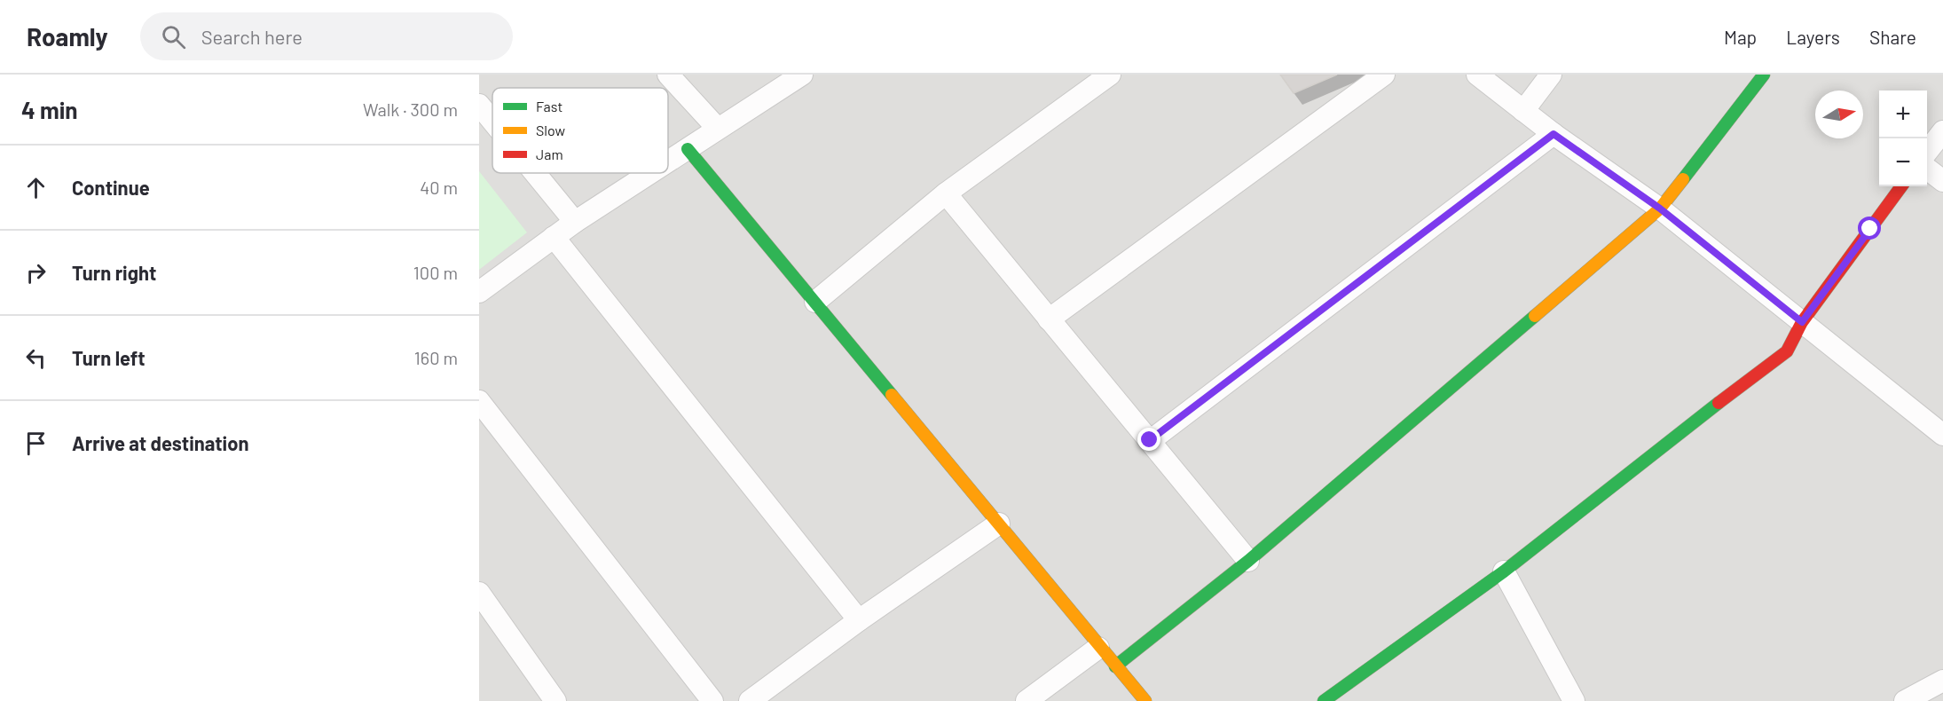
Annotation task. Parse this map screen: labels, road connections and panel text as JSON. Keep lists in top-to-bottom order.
{
  "legend": ["Fast", "Slow", "Jam"],
  "north": "right",
  "page": {
    "header": "Roamly",
    "search": "Search here",
    "nav": ["Map", "Layers", "Share"],
    "heading": ["4 min", "Walk · 300 m"],
    "map_buttons": ["+", "−"],
    "list": [
      ["Continue", "40 m"],
      ["Turn right", "100 m"],
      ["Turn left", "160 m"],
      "Arrive at destination"
    ]
  }
}
